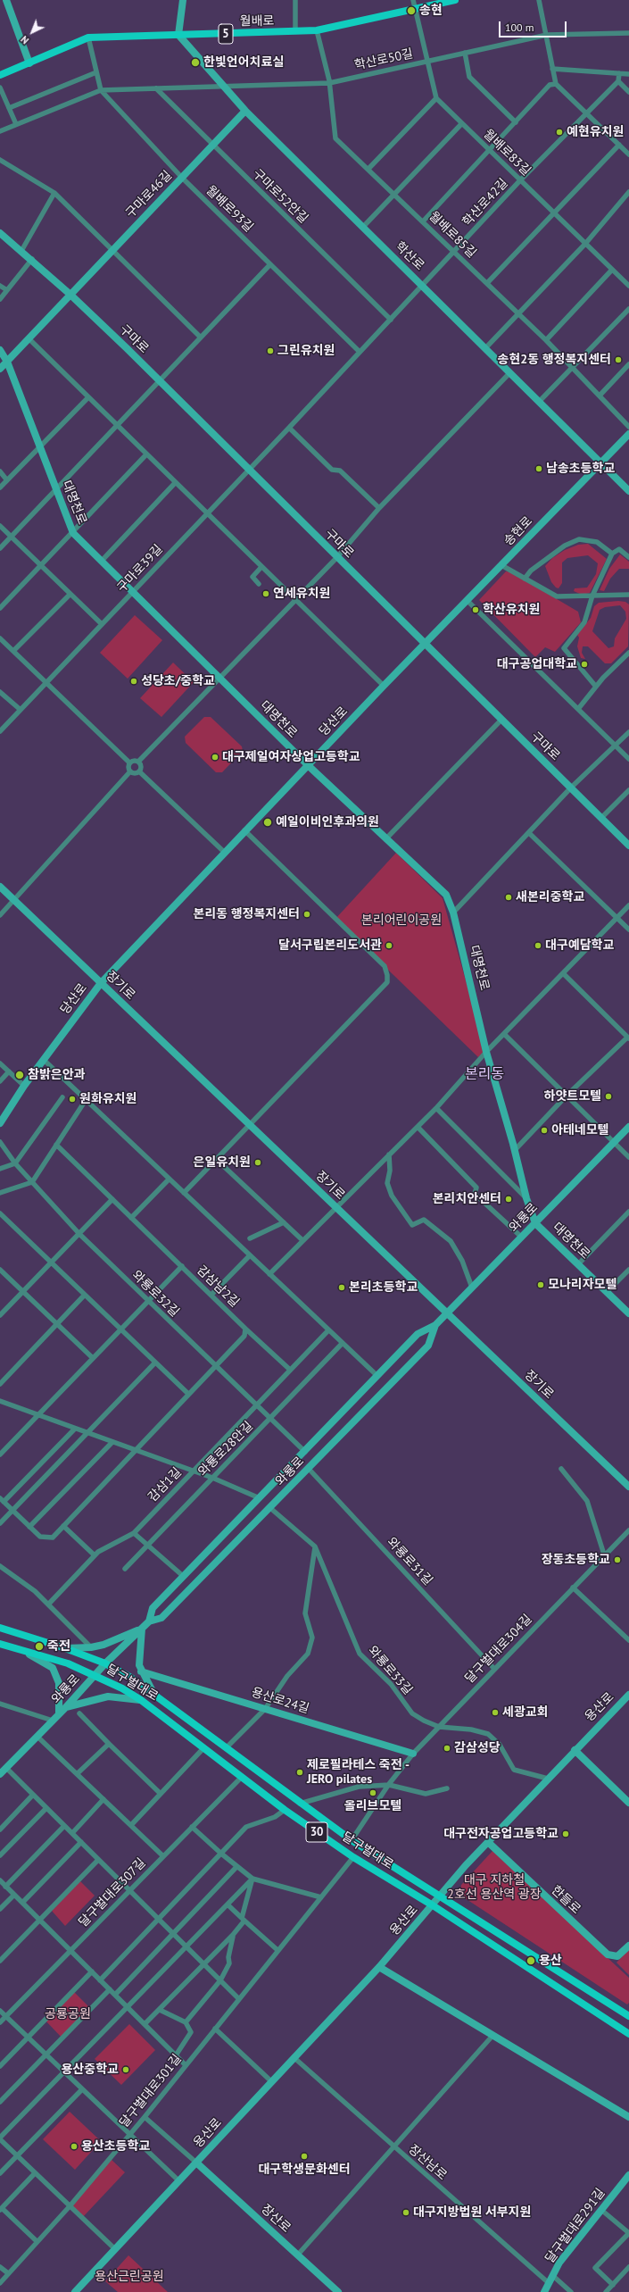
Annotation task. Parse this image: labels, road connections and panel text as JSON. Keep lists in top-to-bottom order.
{
  "streets": {
    "main road": [
      "월배로",
      "5",
      "구마로46길",
      "학산로",
      "구마로",
      "대명천로",
      "송현로",
      "당산로",
      "장기로",
      "와룡로",
      "달구벌대로",
      "용산로24길",
      "용산로",
      "30",
      "한들로",
      "장산로",
      "달구벌대로291길"
    ],
    "street": [
      "학산로50길",
      "월배로83길",
      "구마로52안길",
      "학산로42길",
      "월배로93길",
      "월배로85길",
      "구마로39길",
      "감삼남2길",
      "와룡로32길",
      "와룡로28안길",
      "감삼1길",
      "와룡로31길",
      "달구벌대로304길",
      "와룡로33길",
      "달구벌대로307길",
      "달구벌대로301길",
      "장산남로"
    ]
  },
  "crossings": [
    ["월배로", "월배로83길"],
    ["월배로", "월배로93길"],
    ["월배로", "월배로85길"],
    ["월배로", "학산로"],
    ["학산로50길", "월배로83길"],
    ["학산로50길", "구마로52안길"],
    ["학산로50길", "월배로93길"],
    ["학산로50길", "월배로85길"],
    ["학산로50길", "학산로"],
    ["월배로83길", "학산로42길"],
    ["구마로46길", "구마로52안길"],
    ["구마로46길", "월배로93길"],
    ["구마로46길", "학산로"],
    ["구마로46길", "구마로"],
    ["구마로46길", "대명천로"],
    ["구마로52안길", "학산로42길"],
    ["학산로42길", "월배로93길"],
    ["학산로42길", "월배로85길"],
    ["학산로42길", "학산로"],
    ["학산로42길", "구마로39길"],
    ["월배로93길", "구마로39길"],
    ["학산로", "송현로"],
    ["구마로", "송현로"],
    ["구마로", "구마로39길"],
    ["구마로", "당산로"],
    ["대명천로", "구마로39길"],
    ["대명천로", "당산로"],
    ["대명천로", "와룡로"],
    ["송현로", "당산로"],
    ["당산로", "장기로"],
    ["장기로", "와룡로"],
    ["와룡로", "와룡로32길"],
    ["와룡로", "와룡로31길"],
    ["와룡로", "와룡로33길"],
    ["와룡로", "달구벌대로"],
    ["와룡로32길", "와룡로28안길"],
    ["와룡로32길", "감삼1길"],
    ["와룡로31길", "달구벌대로304길"],
    ["달구벌대로304길", "와룡로33길"],
    ["달구벌대로304길", "달구벌대로"],
    ["달구벌대로304길", "용산로24길"],
    ["와룡로33길", "용산로"],
    ["달구벌대로", "용산로"],
    ["달구벌대로", "달구벌대로307길"],
    ["달구벌대로", "달구벌대로301길"],
    ["용산로", "한들로"],
    ["용산로", "달구벌대로301길"],
    ["용산로", "장산남로"],
    ["용산로", "장산로"],
    ["장산남로", "달구벌대로291길"]
  ],
  "districts": ["본리동"],
  "parks": [
    "본리어린이공원",
    "대구 지하철 2호선 용산역 광장",
    "공룡공원",
    "용산근린공원"
  ],
  "places": [
    "송현",
    "한빛언어치료실",
    "예현유치원",
    "그린유치원",
    "송현2동 행정복지센터",
    "남송초등학교",
    "연세유치원",
    "학산유치원",
    "대구공업대학교",
    "성당초/중학교",
    "대구제일여자상업고등학교",
    "예일이비인후과의원",
    "새본리중학교",
    "본리동 행정복지센터",
    "달서구립본리도서관",
    "대구예담학교",
    "참밝은안과",
    "하얏트모텔",
    "원화유치원",
    "아테네모텔",
    "은일유치원",
    "본리치안센터",
    "모나리자모텔",
    "본리초등학교",
    "장동초등학교",
    "죽전",
    "세광교회",
    "감삼성당",
    "제로필라테스 죽전 - JERO pilates",
    "올리브모텔",
    "대구전자공업고등학교",
    "용산",
    "용산중학교",
    "용산초등학교",
    "대구학생문화센터",
    "대구지방법원 서부지원"
  ],
  "scale_bar": "100 m",
  "north": "bottom left"
}
